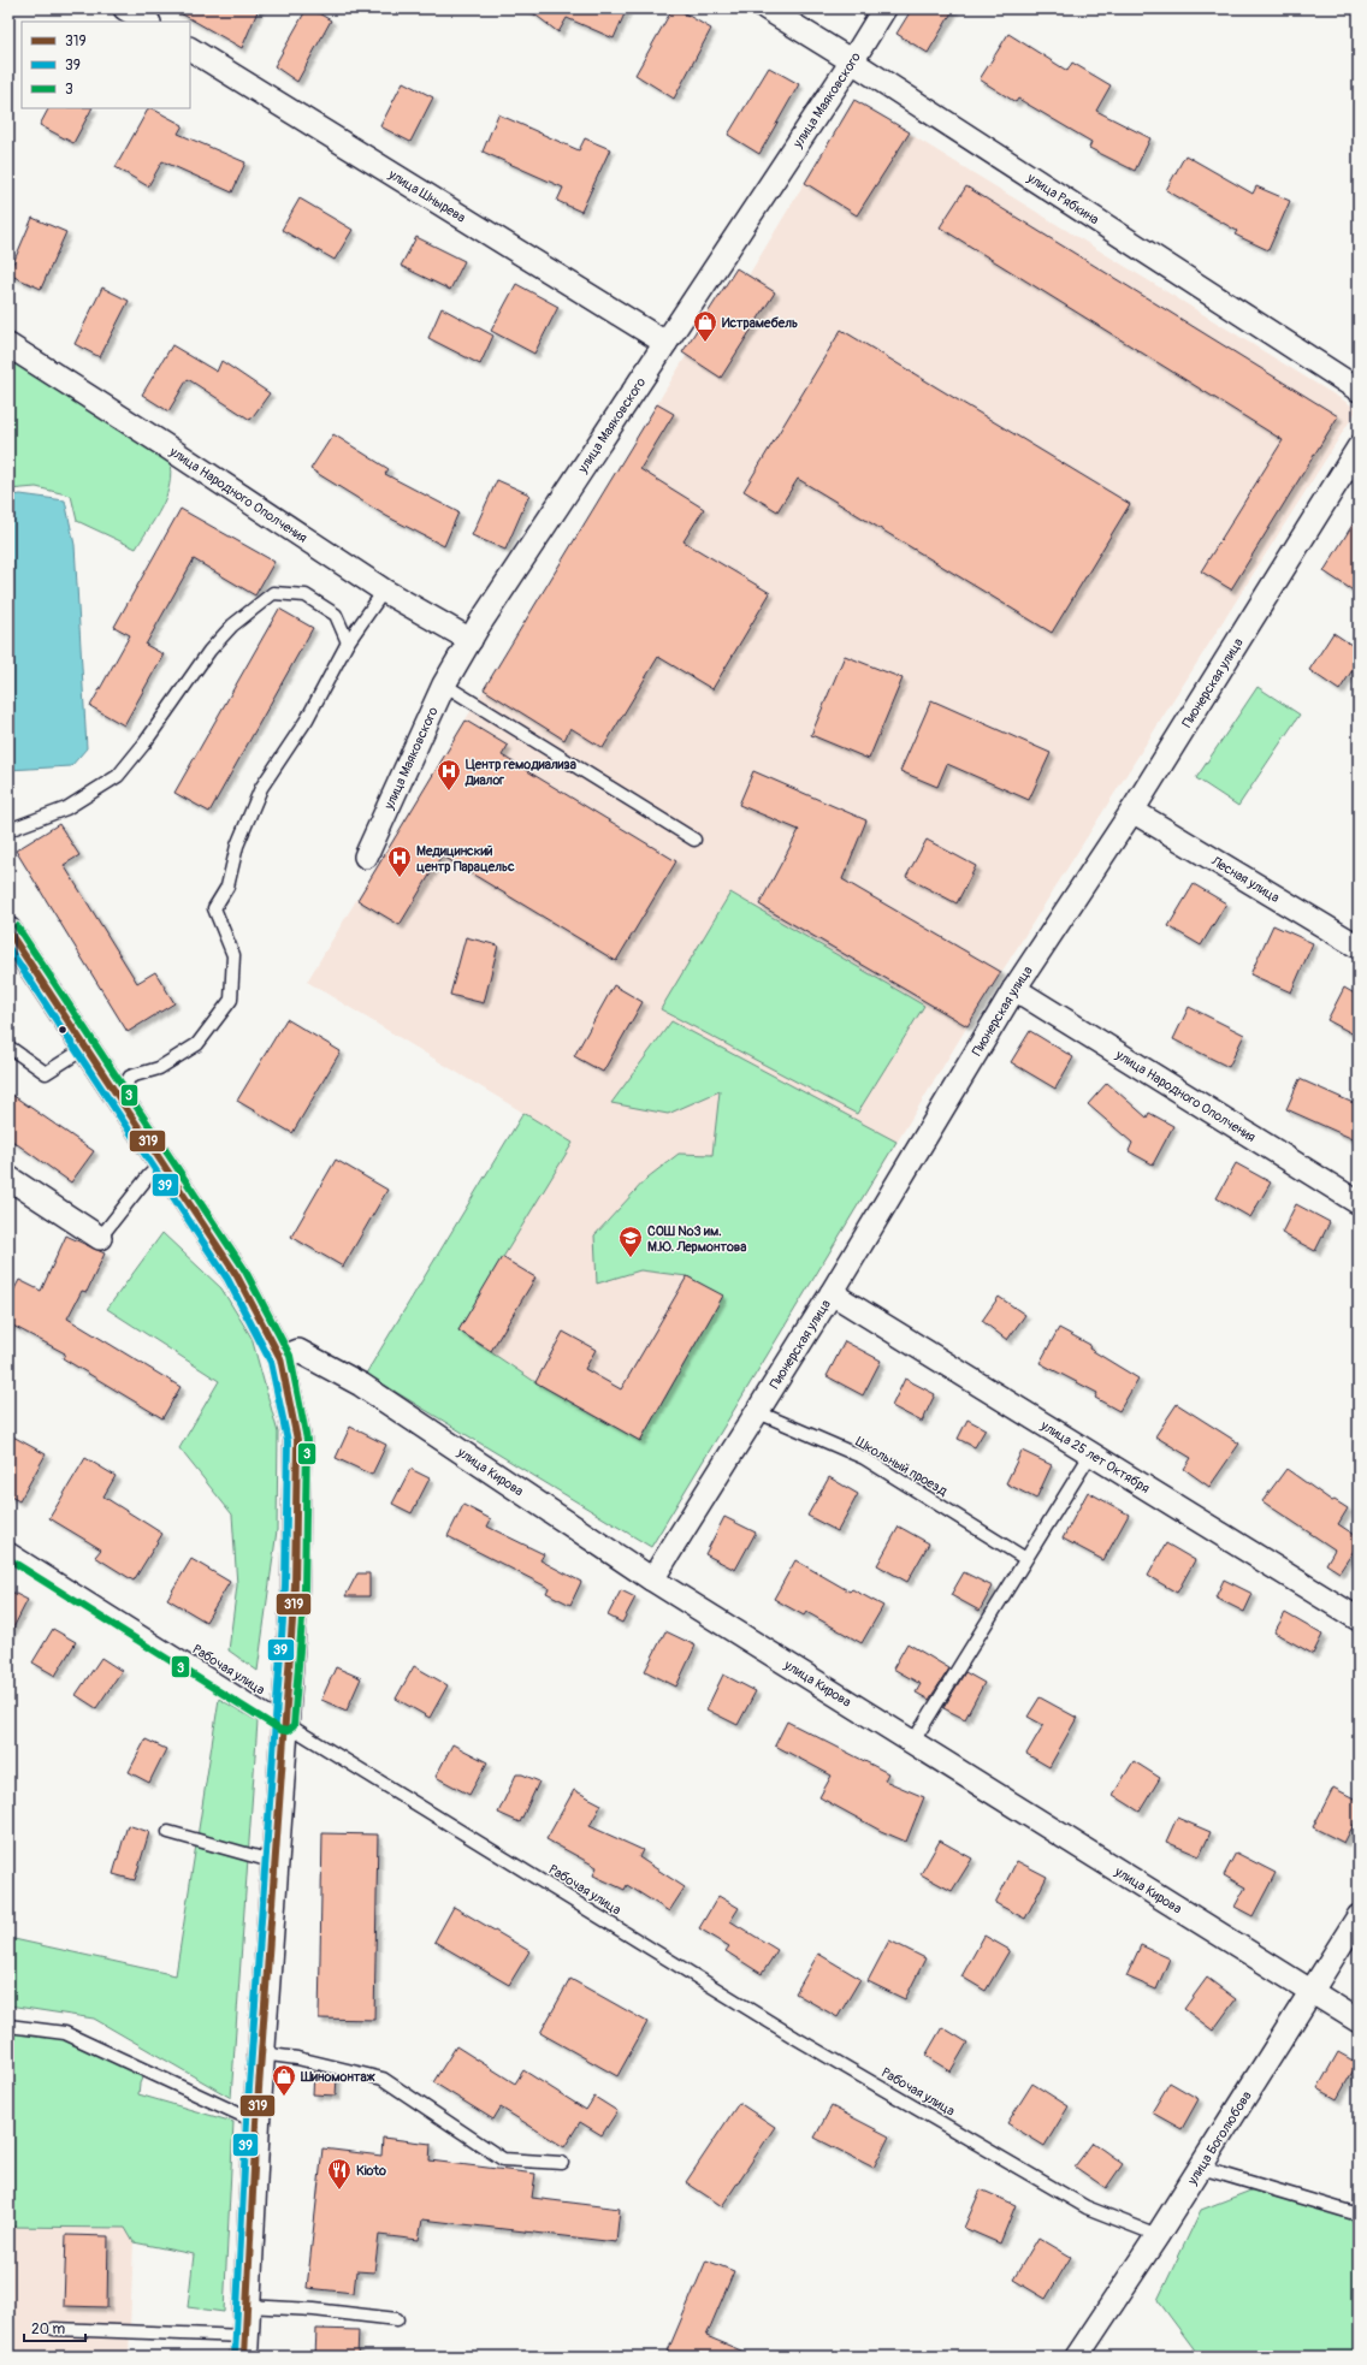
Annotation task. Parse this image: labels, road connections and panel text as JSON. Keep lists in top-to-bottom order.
{
  "streets": {
    "street": [
      "улица Маяковского",
      "улица Шнырева",
      "улица Рябкина",
      "улица Народного Ополчения",
      "Пионерская улица",
      "Лесная улица",
      "улица 25 лет Октября",
      "улица Кирова",
      "улица Боголюбова"
    ],
    "lane": ["Школьный проезд", "Рабочая улица"]
  },
  "crossings": [
    ["улица Маяковского", "улица Шнырева"],
    ["улица Маяковского", "улица Рябкина"],
    ["улица Маяковского", "улица Народного Ополчения"],
    ["улица Народного Ополчения", "Пионерская улица"],
    ["Пионерская улица", "Лесная улица"],
    ["Пионерская улица", "улица 25 лет Октября"],
    ["Пионерская улица", "Школьный проезд"],
    ["Пионерская улица", "улица Кирова"],
    ["улица Кирова", "улица Боголюбова"],
    ["Рабочая улица", "улица Боголюбова"]
  ],
  "places": {
    "shop": ["Истрамебель", "Шиномонтаж"],
    "hospital": ["Центр гемодиализа Диалог", "Медицинский центр Парацельс"],
    "school or university": ["СОШ №3 им. М.Ю. Лермонтова"],
    "restaurant": ["Kioto"]
  },
  "lines": ["transit line 3", "transit line 319", "transit line 39"],
  "legend": ["319", "39", "3"],
  "scale_bar": "20 m"
}
